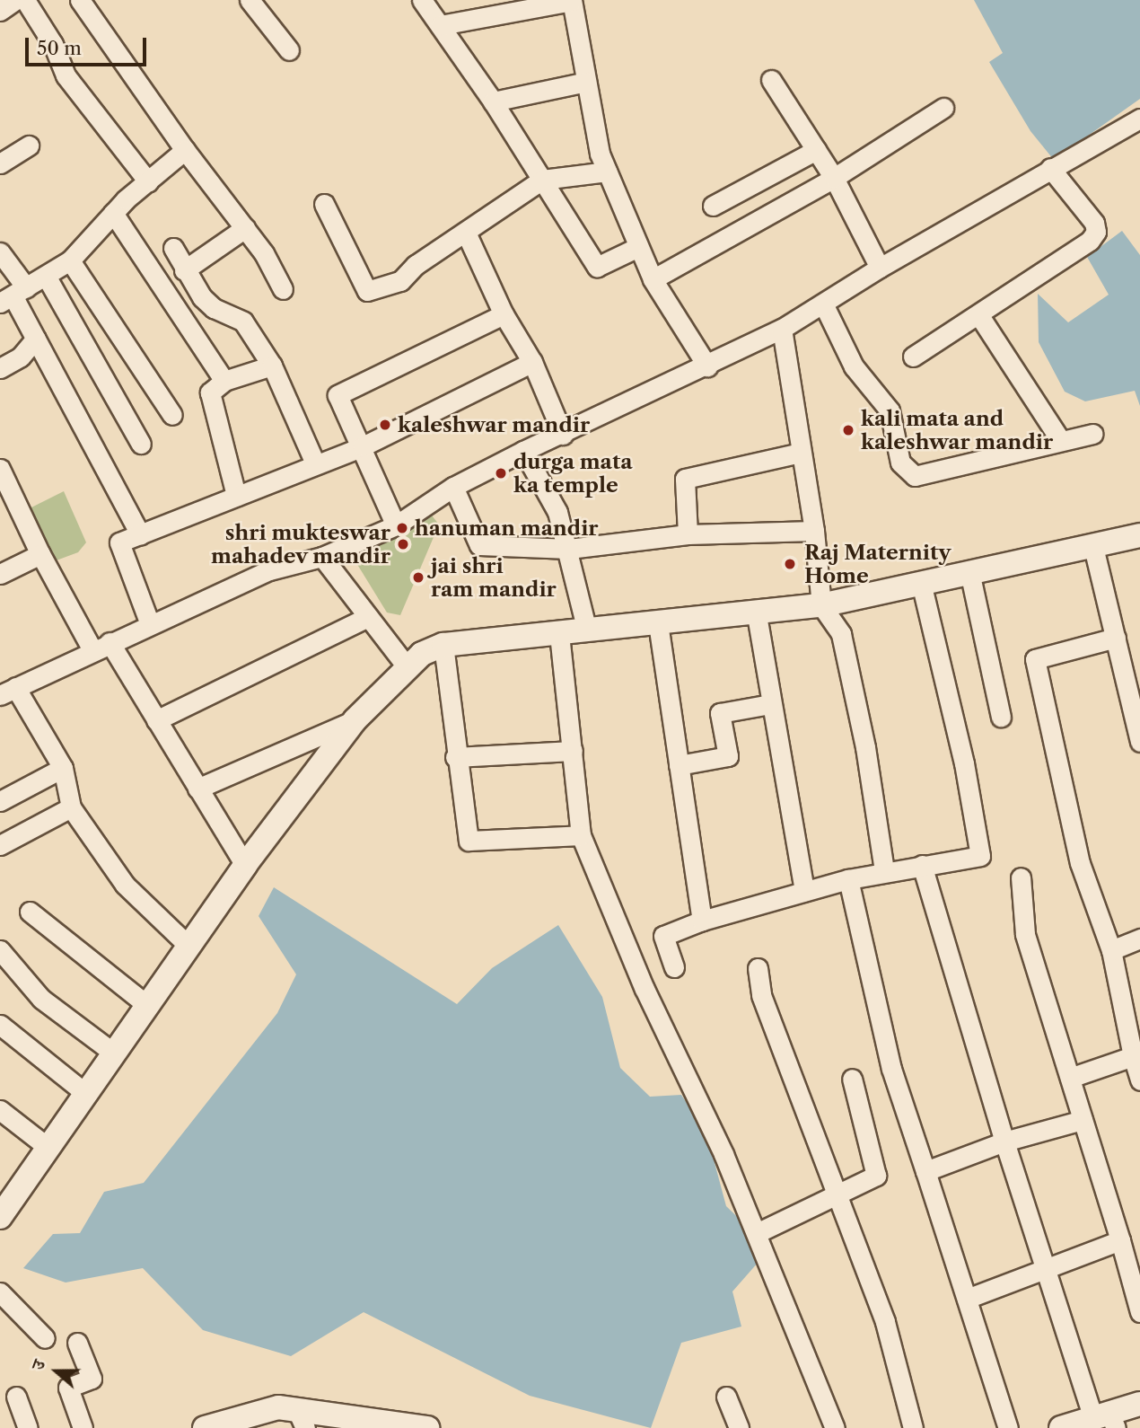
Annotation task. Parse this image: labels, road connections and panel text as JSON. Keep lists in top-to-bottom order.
{
  "places": [
    "kaleshwar mandir",
    "kali mata and kaleshwar mandir",
    "durga mata ka temple",
    "hanuman mandir",
    "shri mukteswar mahadev mandir",
    "Raj Maternity Home",
    "jai shri ram mandir"
  ],
  "scale_bar": "50 m",
  "north": "left"
}
